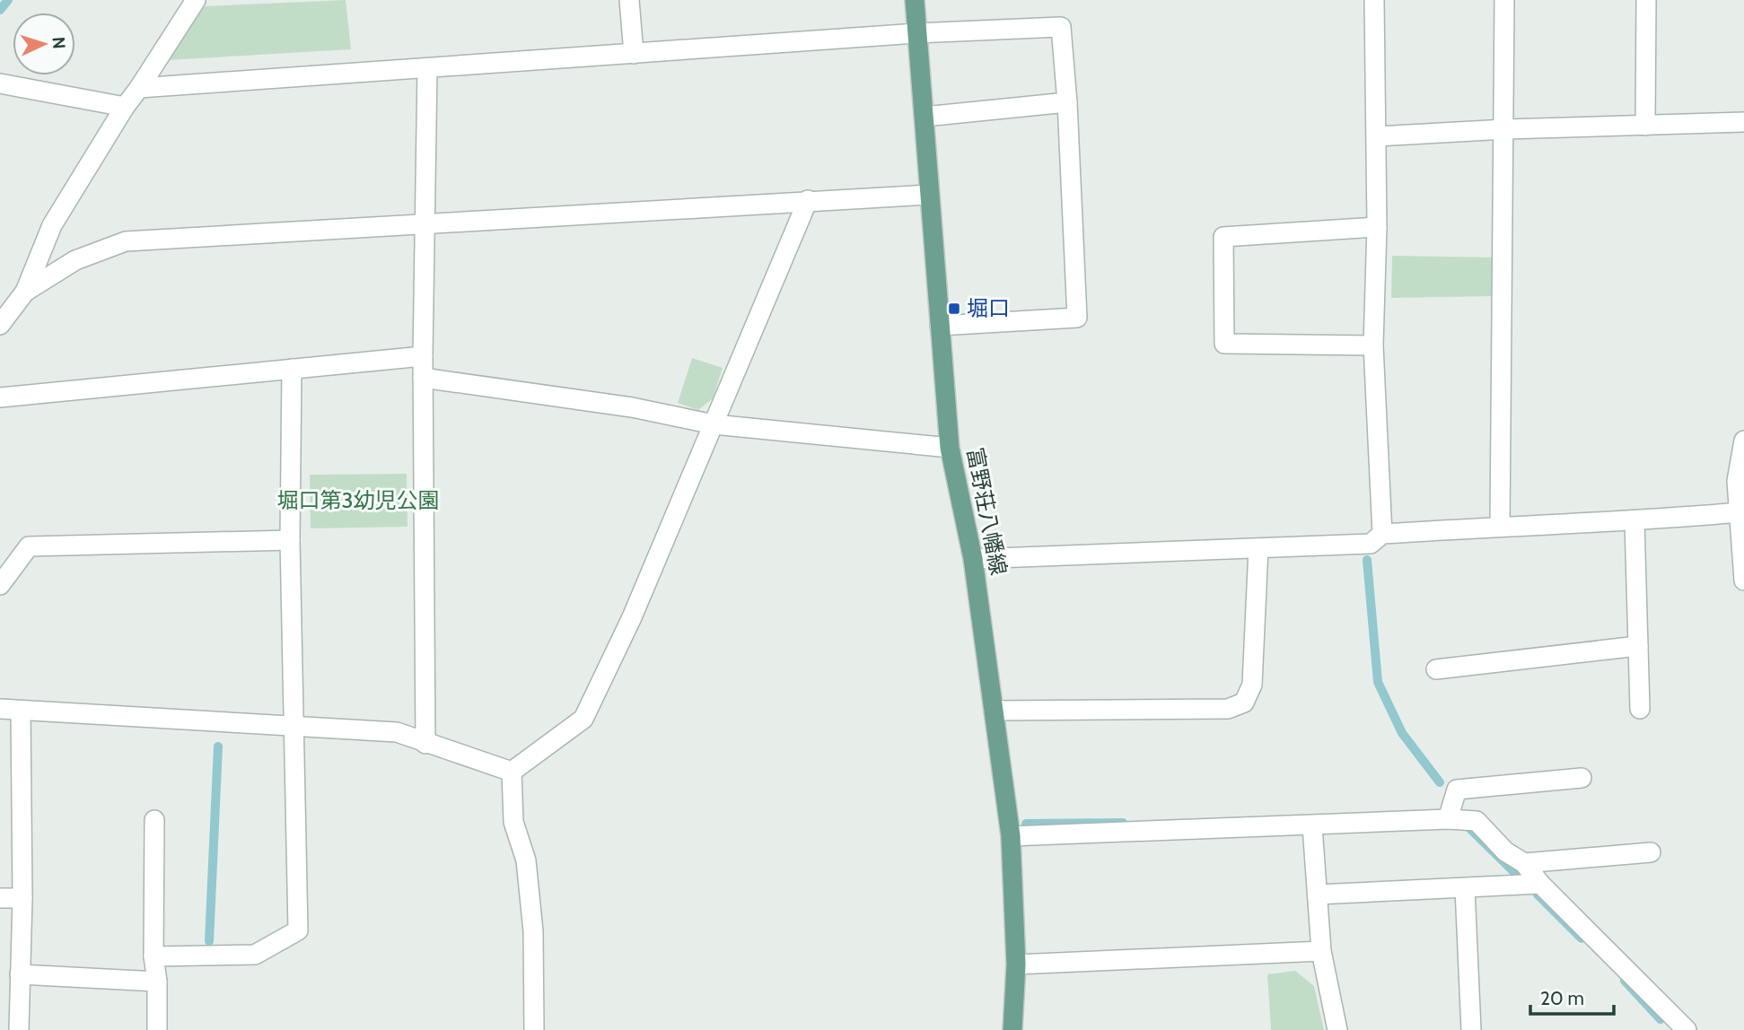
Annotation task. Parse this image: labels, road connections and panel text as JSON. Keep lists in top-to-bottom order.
{
  "streets": {
    "main road": ["富野荘八幡線"]
  },
  "parks": ["堀口第3幼児公園"],
  "places": {
    "transit": ["堀口"]
  },
  "scale_bar": "20 m",
  "north": "right"
}
